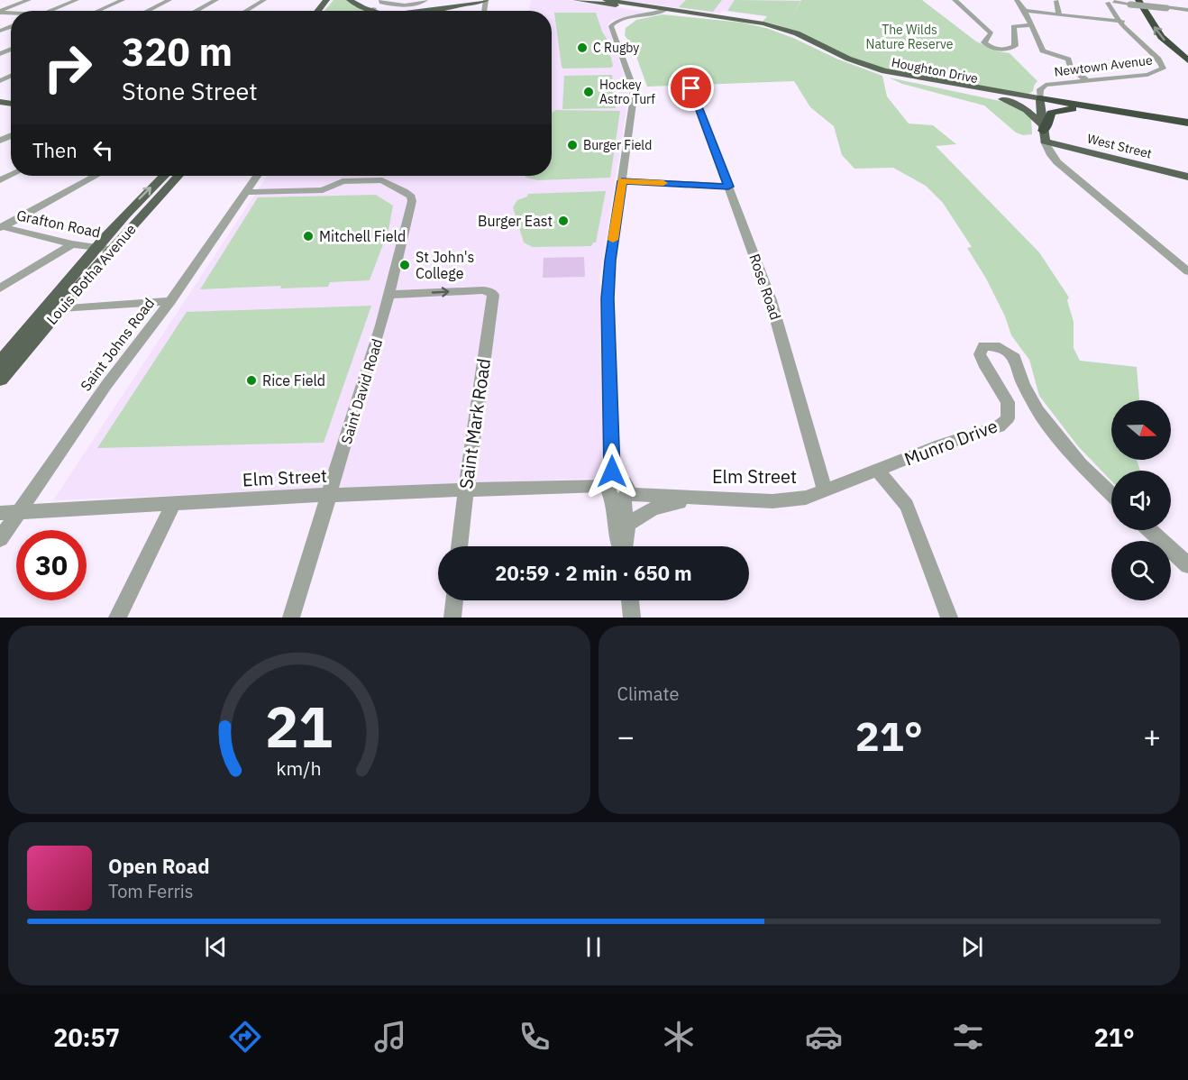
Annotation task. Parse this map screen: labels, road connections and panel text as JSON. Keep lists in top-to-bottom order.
{
  "streets": {
    "main road": ["Houghton Drive", "West Street", "Louis Botha Avenue"],
    "street": [
      "Newtown Avenue",
      "Grafton Road",
      "Rose Road",
      "Saint Johns Road",
      "Saint David Road",
      "Saint Mark Road",
      "Munro Drive",
      "Elm Street"
    ]
  },
  "crossings": [
    ["Newtown Avenue", "Houghton Drive"],
    ["Grafton Road", "Louis Botha Avenue"],
    ["Rose Road", "Munro Drive"],
    ["Rose Road", "Elm Street"],
    ["Saint Johns Road", "Saint David Road"],
    ["Saint Johns Road", "Elm Street"],
    ["Saint David Road", "Saint Mark Road"],
    ["Saint David Road", "Elm Street"],
    ["Saint Mark Road", "Elm Street"],
    ["Munro Drive", "Elm Street"]
  ],
  "parks": ["The Wilds Nature Reserve"],
  "places": [
    "C Rugby",
    "Hockey Astro Turf",
    "Burger Field",
    "Burger East",
    "Mitchell Field",
    "St John's College",
    "Rice Field"
  ],
  "north": "right",
  "page": {
    "turn": ["320 m", "Stone Street"],
    "then": "Then",
    "limit": "30",
    "trip": "20:59 · 2 min · 650 m",
    "tile": "Climate",
    "heat": ["−", "21°", "+"],
    "song": ["Open Road", "Tom Ferris"],
    "tabs": ["20:57", "21°"],
    "gauge": ["21", "km/h"]
  }
}
